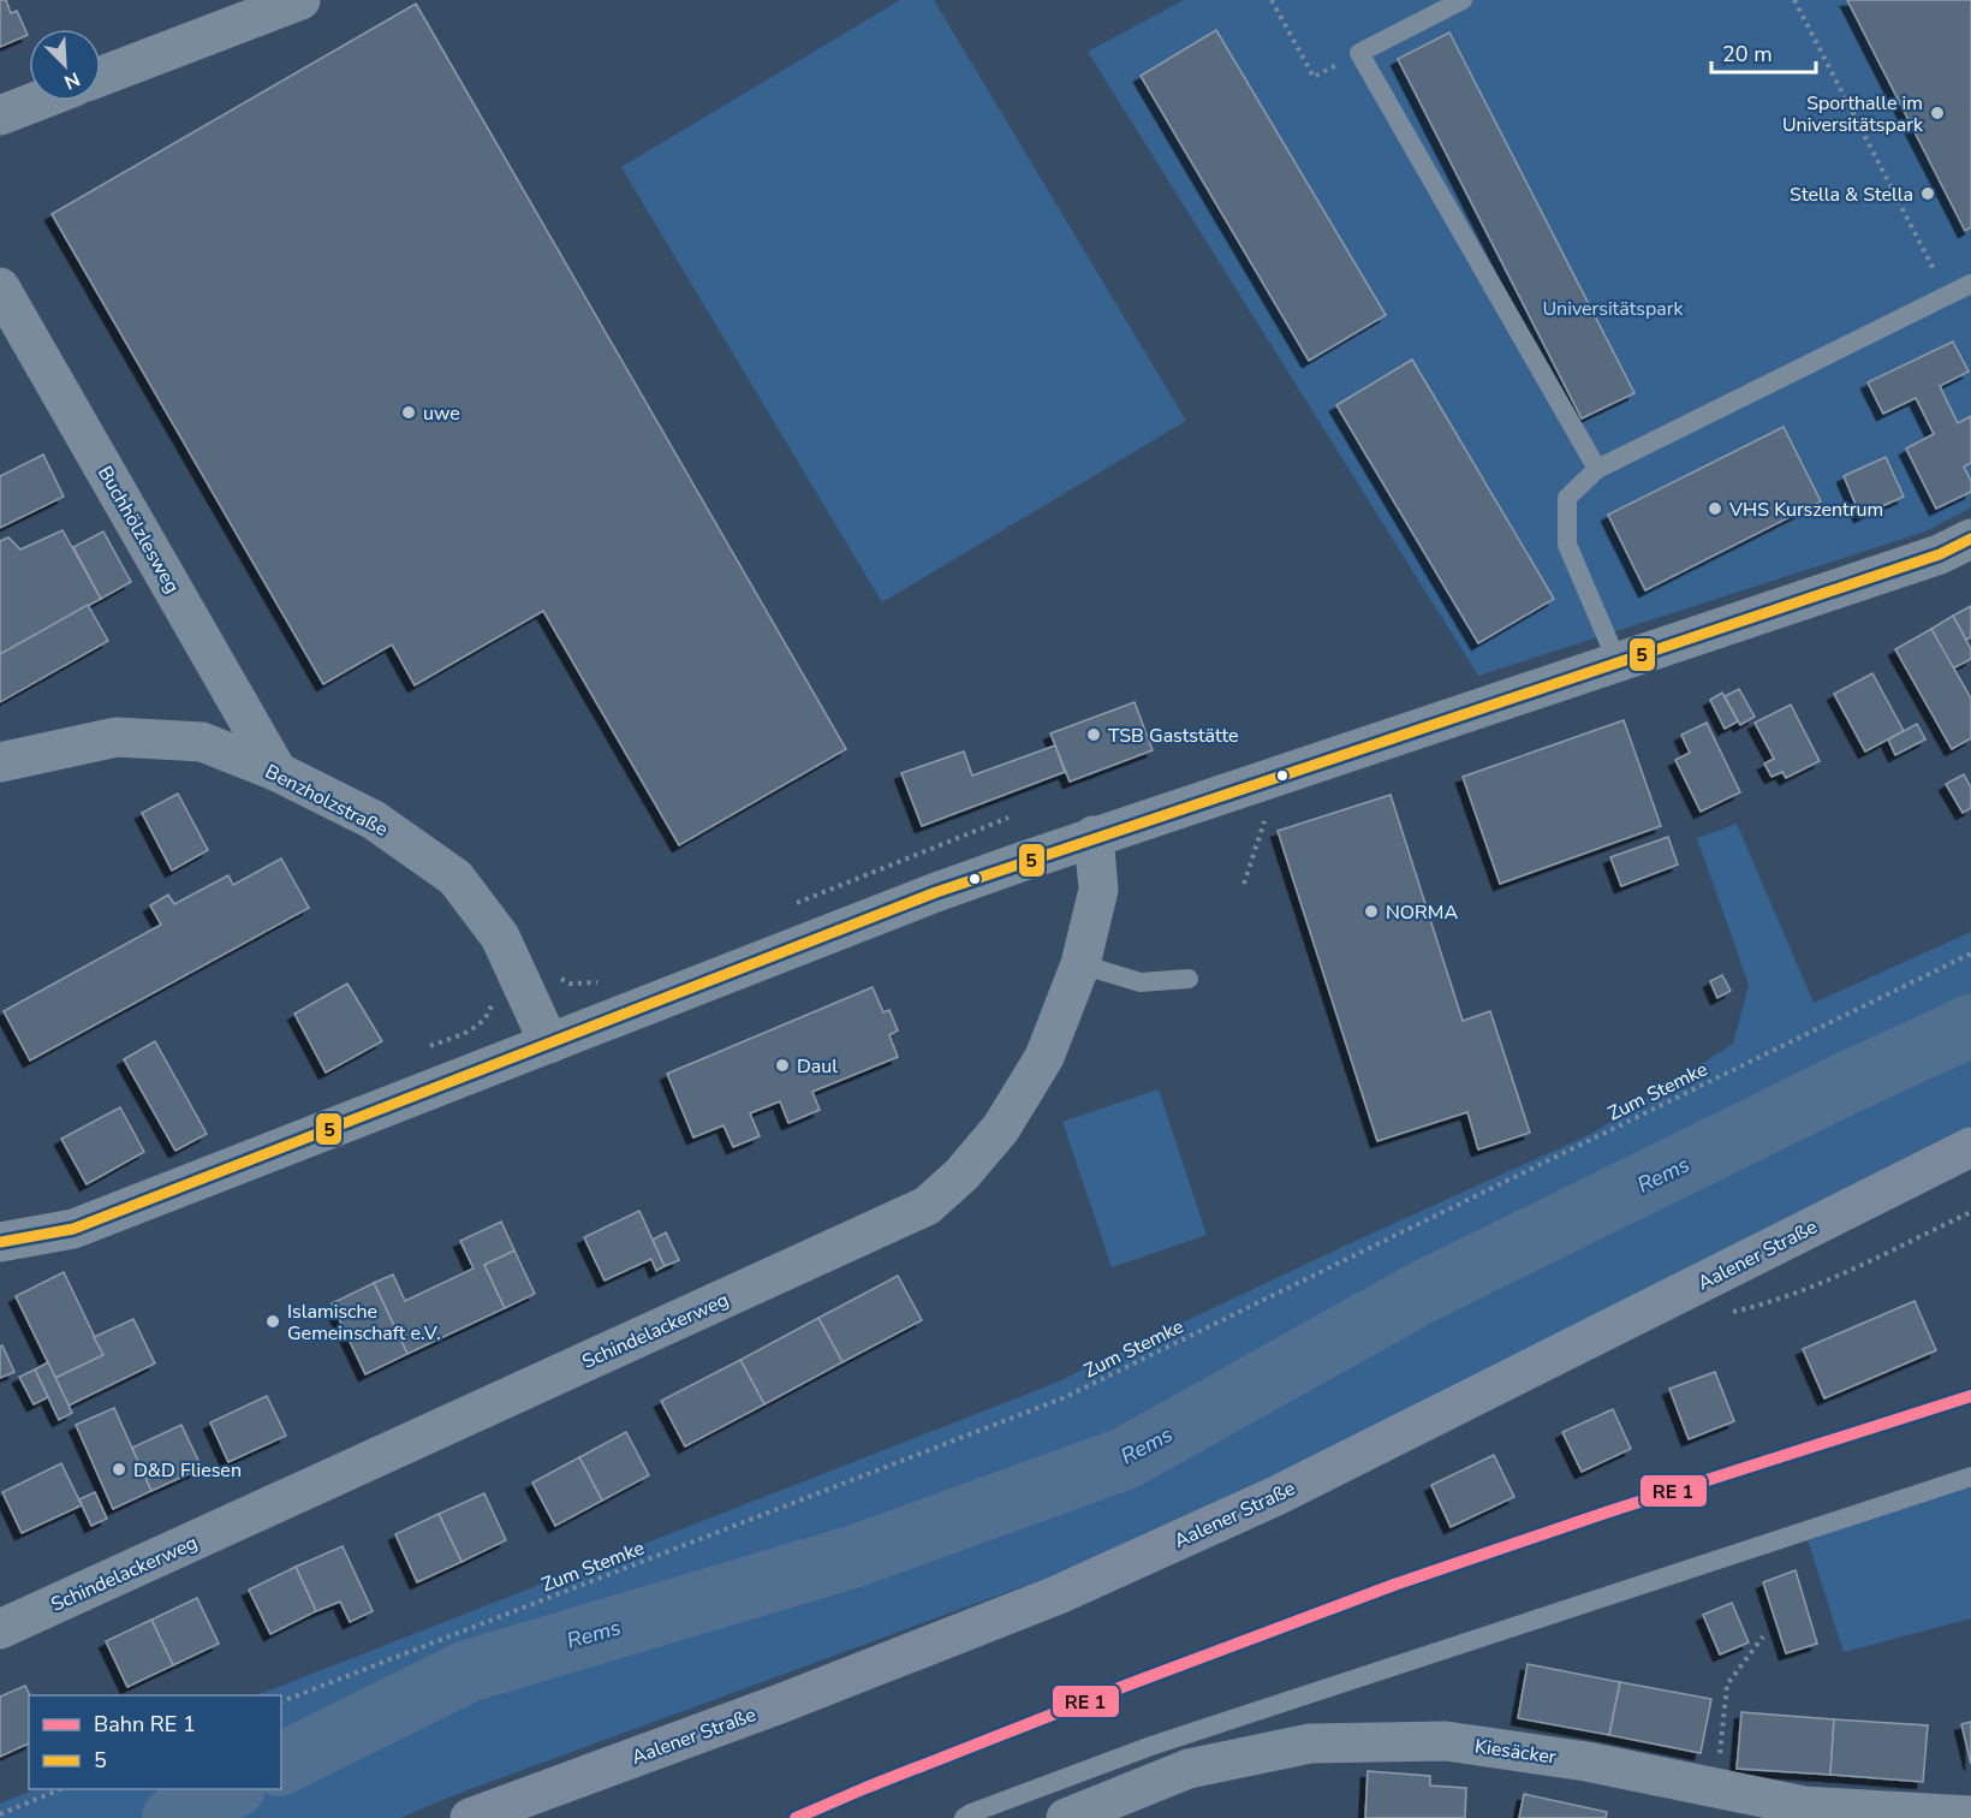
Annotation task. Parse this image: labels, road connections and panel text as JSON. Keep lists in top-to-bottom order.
{
  "streets": {
    "main road": ["Aalener Straße"],
    "street": [
      "Buchhölzlesweg",
      "Benzholzstraße",
      "Schindelackerweg",
      "Kiesäcker"
    ],
    "path": ["Zum Stemke"]
  },
  "crossings": [
    ["Buchhölzlesweg", "Benzholzstraße"]
  ],
  "water": ["Rems"],
  "parks": ["Universitätspark"],
  "places": [
    "Sporthalle im Universitätspark",
    "Stella & Stella",
    "uwe",
    "VHS Kurszentrum",
    "TSB Gaststätte",
    "NORMA",
    "Daul",
    "Islamische Gemeinschaft e.V.",
    "D&D Fliesen"
  ],
  "lines": ["transit line 5"],
  "legend": ["Bahn RE 1", "5"],
  "scale_bar": "20 m",
  "north": "bottom right"
}
